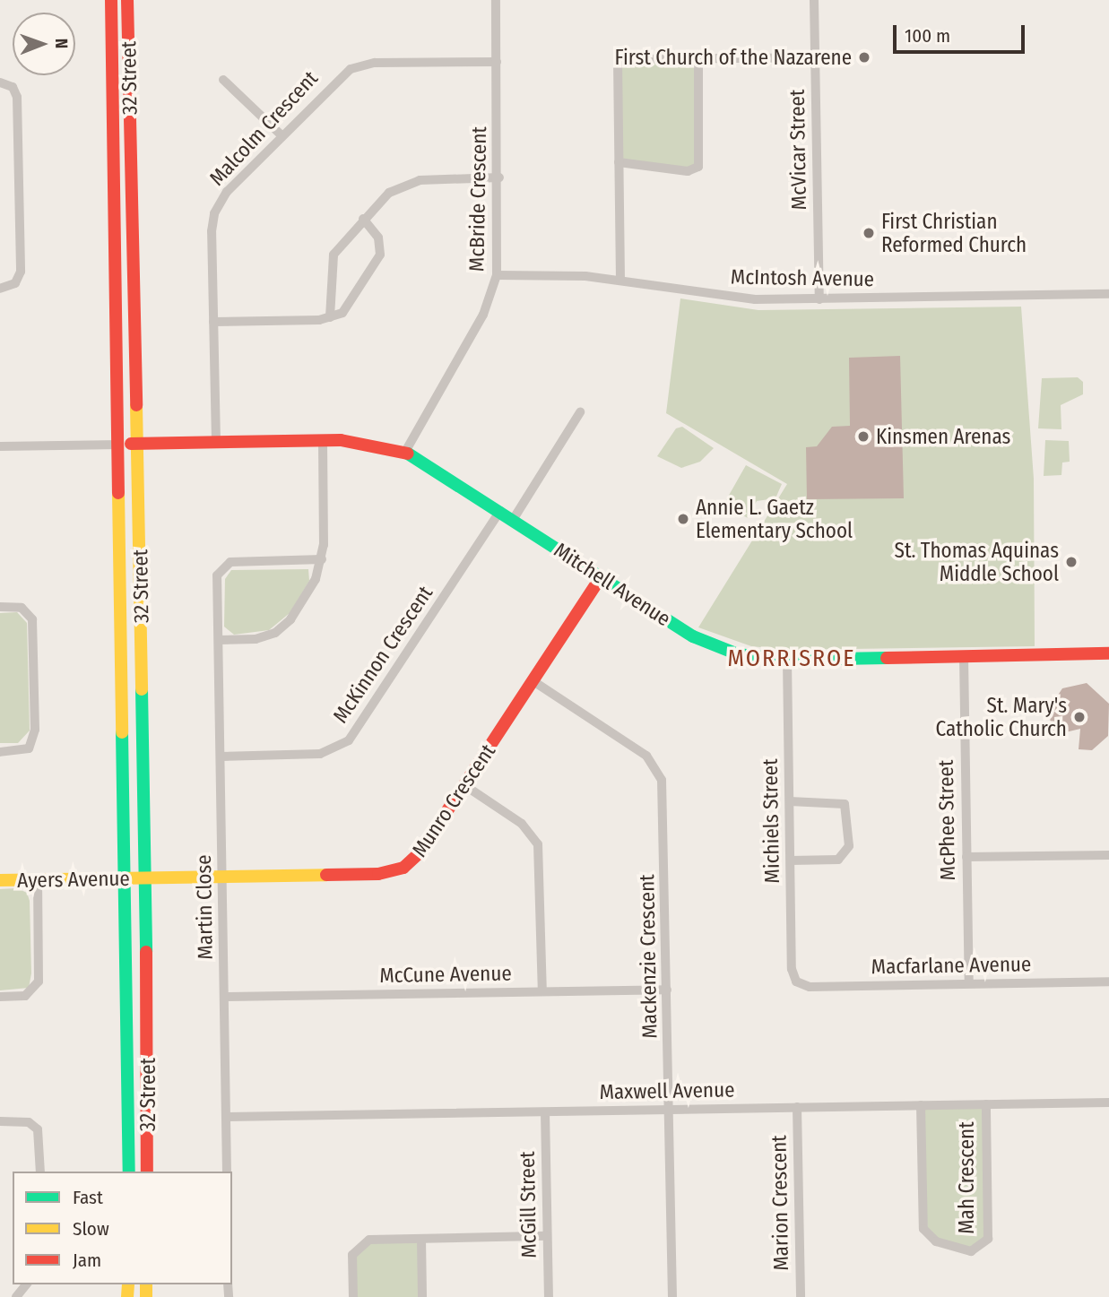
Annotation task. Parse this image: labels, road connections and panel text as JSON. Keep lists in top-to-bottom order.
{
  "streets": {
    "main road": [
      "32 Street",
      "Mitchell Avenue",
      "Munro Crescent",
      "Ayers Avenue"
    ],
    "street": [
      "Malcolm Crescent",
      "McVicar Street",
      "McBride Crescent",
      "McIntosh Avenue",
      "McKinnon Crescent",
      "McPhee Street",
      "Michiels Street",
      "Martin Close",
      "Mackenzie Crescent",
      "Macfarlane Avenue",
      "McCune Avenue",
      "Maxwell Avenue",
      "Mah Crescent",
      "Marion Crescent",
      "McGill Street"
    ]
  },
  "crossings": [
    ["32 Street", "Mitchell Avenue"],
    ["32 Street", "Munro Crescent"],
    ["32 Street", "Ayers Avenue"],
    ["Malcolm Crescent", "McBride Crescent"],
    ["Malcolm Crescent", "Mitchell Avenue"],
    ["McVicar Street", "McIntosh Avenue"],
    ["McBride Crescent", "McIntosh Avenue"],
    ["McBride Crescent", "Mitchell Avenue"],
    ["Mitchell Avenue", "McKinnon Crescent"],
    ["Mitchell Avenue", "Munro Crescent"],
    ["Mitchell Avenue", "McPhee Street"],
    ["Mitchell Avenue", "Michiels Street"],
    ["McKinnon Crescent", "Martin Close"],
    ["Munro Crescent", "Ayers Avenue"],
    ["Munro Crescent", "Martin Close"],
    ["Munro Crescent", "Mackenzie Crescent"],
    ["McPhee Street", "Macfarlane Avenue"],
    ["Michiels Street", "Macfarlane Avenue"],
    ["Martin Close", "McCune Avenue"],
    ["Martin Close", "Maxwell Avenue"],
    ["Mackenzie Crescent", "McCune Avenue"],
    ["Mackenzie Crescent", "Maxwell Avenue"],
    ["Maxwell Avenue", "Mah Crescent"],
    ["Maxwell Avenue", "Marion Crescent"],
    ["Maxwell Avenue", "McGill Street"]
  ],
  "districts": ["MORRISROE"],
  "places": [
    "First Church of the Nazarene",
    "First Christian Reformed Church",
    "Kinsmen Arenas",
    "Annie L. Gaetz Elementary School",
    "St. Thomas Aquinas Middle School",
    "St. Mary's Catholic Church"
  ],
  "legend": ["Fast", "Slow", "Jam"],
  "scale_bar": "100 m",
  "north": "right"
}
